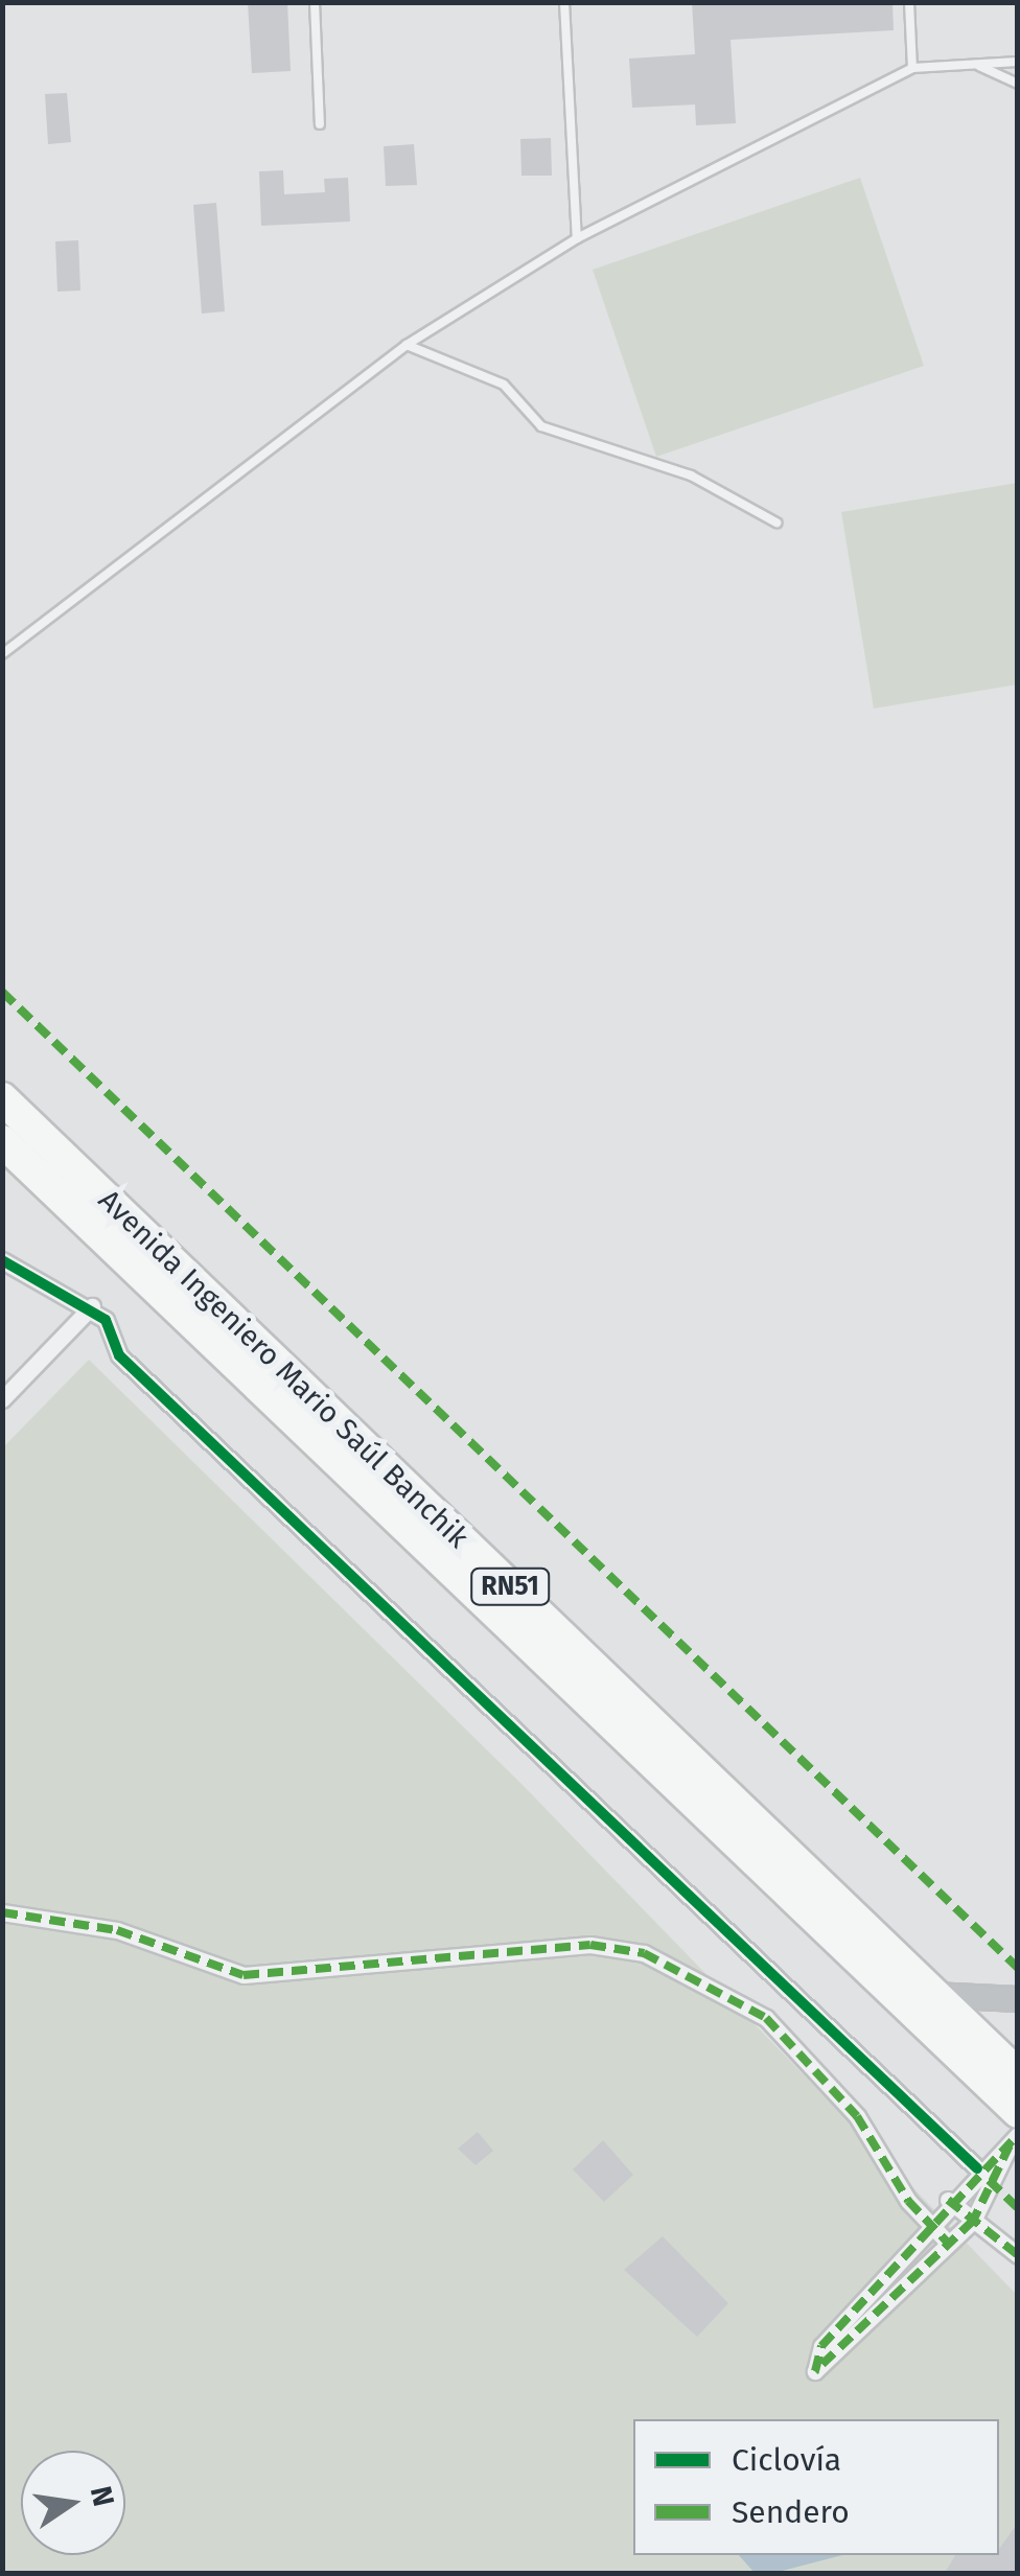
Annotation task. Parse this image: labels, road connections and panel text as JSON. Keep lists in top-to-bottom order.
{
  "streets": {
    "highway": ["Avenida Ingeniero Mario Saúl Banchik", "RN51"]
  },
  "legend": ["Ciclovía", "Sendero"],
  "north": "right"
}
